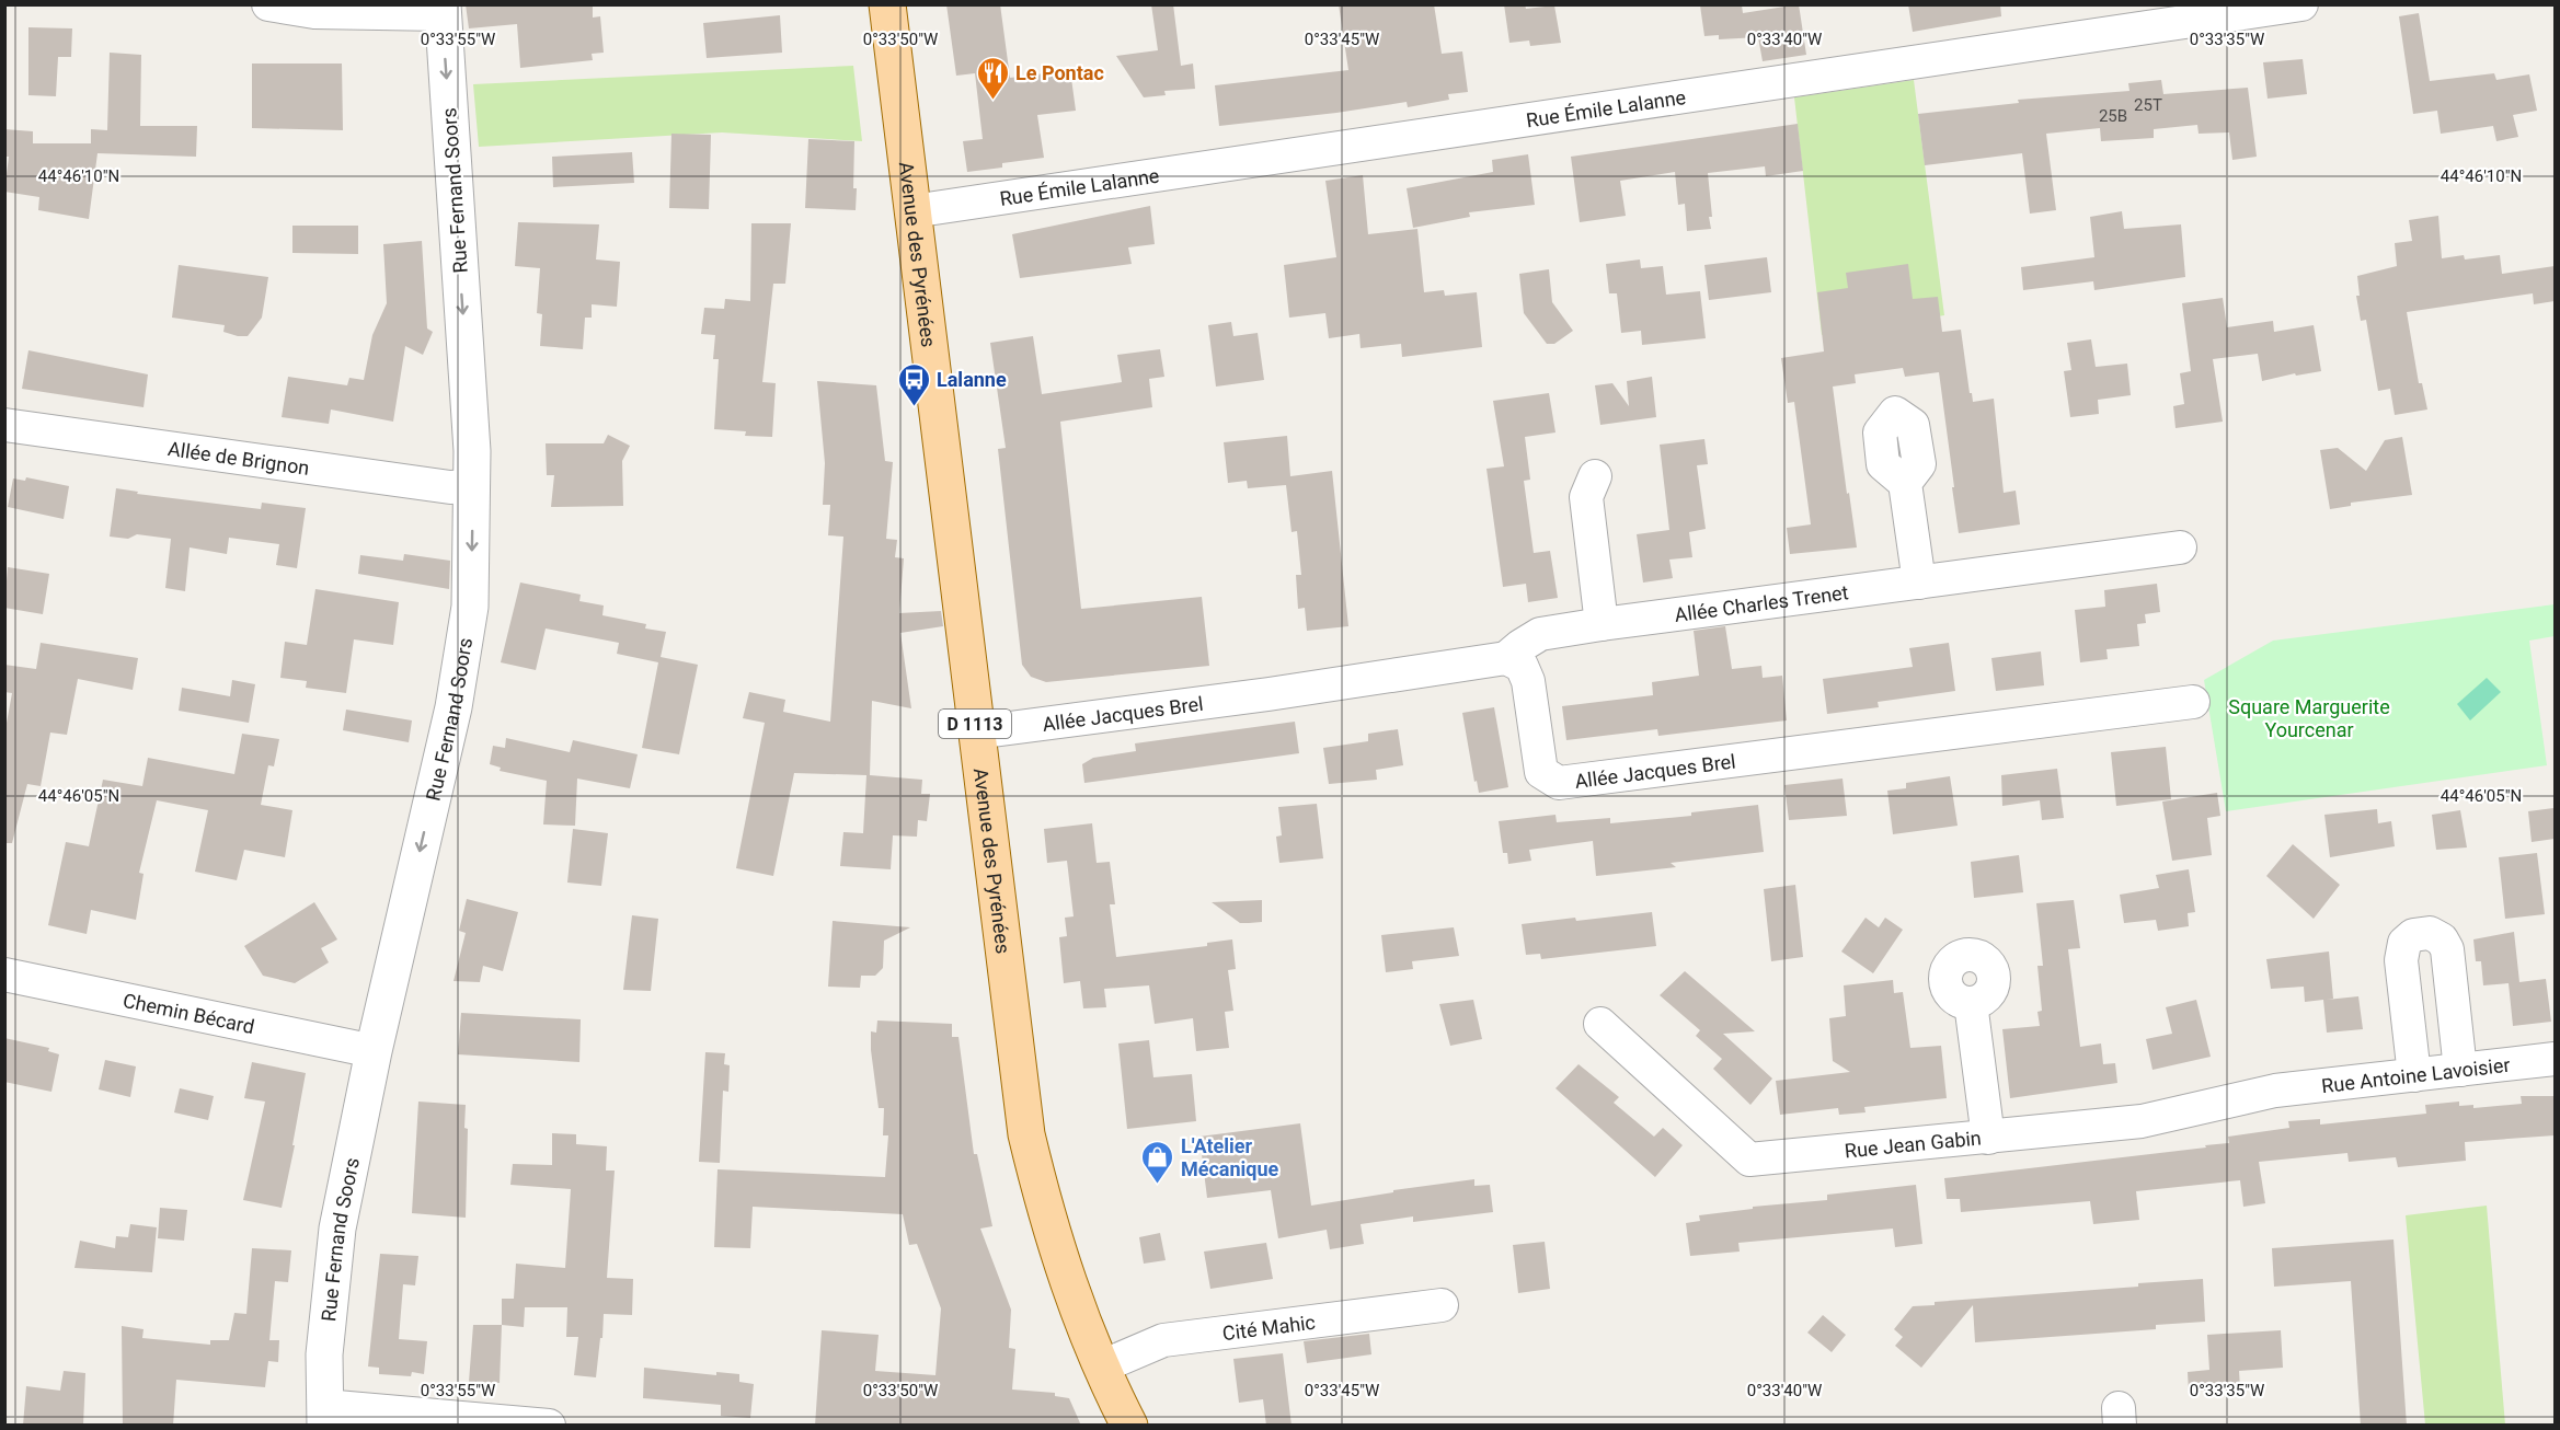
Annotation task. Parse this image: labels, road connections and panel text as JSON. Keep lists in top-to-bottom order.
{
  "streets": {
    "main road": ["Avenue des Pyrénées", "D 1113"],
    "street": [
      "Rue Émile Lalanne",
      "Rue Fernand Soors",
      "Allée de Brignon",
      "Allée Charles Trenet",
      "Allée Jacques Brel",
      "Chemin Bécard",
      "Rue Antoine Lavoisier",
      "Rue Jean Gabin",
      "Cité Mahic"
    ]
  },
  "crossings": [
    ["Rue Émile Lalanne", "Avenue des Pyrénées"],
    ["Rue Fernand Soors", "Allée de Brignon"],
    ["Rue Fernand Soors", "Chemin Bécard"],
    ["Avenue des Pyrénées", "Allée Jacques Brel"],
    ["Avenue des Pyrénées", "Cité Mahic"],
    ["Allée Charles Trenet", "Allée Jacques Brel"],
    ["Rue Antoine Lavoisier", "Rue Jean Gabin"]
  ],
  "one_way": ["Rue Fernand Soors"],
  "parks": ["Square Marguerite Yourcenar"],
  "places": {
    "restaurant": ["Le Pontac"],
    "bus stop": ["Lalanne"],
    "shop": ["L'Atelier Mécanique"]
  },
  "house_numbers": ["25T", "25B"],
  "coordinates": [
    "0°33'55\"W",
    "0°33'50\"W",
    "0°33'45\"W",
    "0°33'40\"W",
    "0°33'35\"W",
    "44°46'10\"N",
    "44°46'05\"N"
  ]
}
